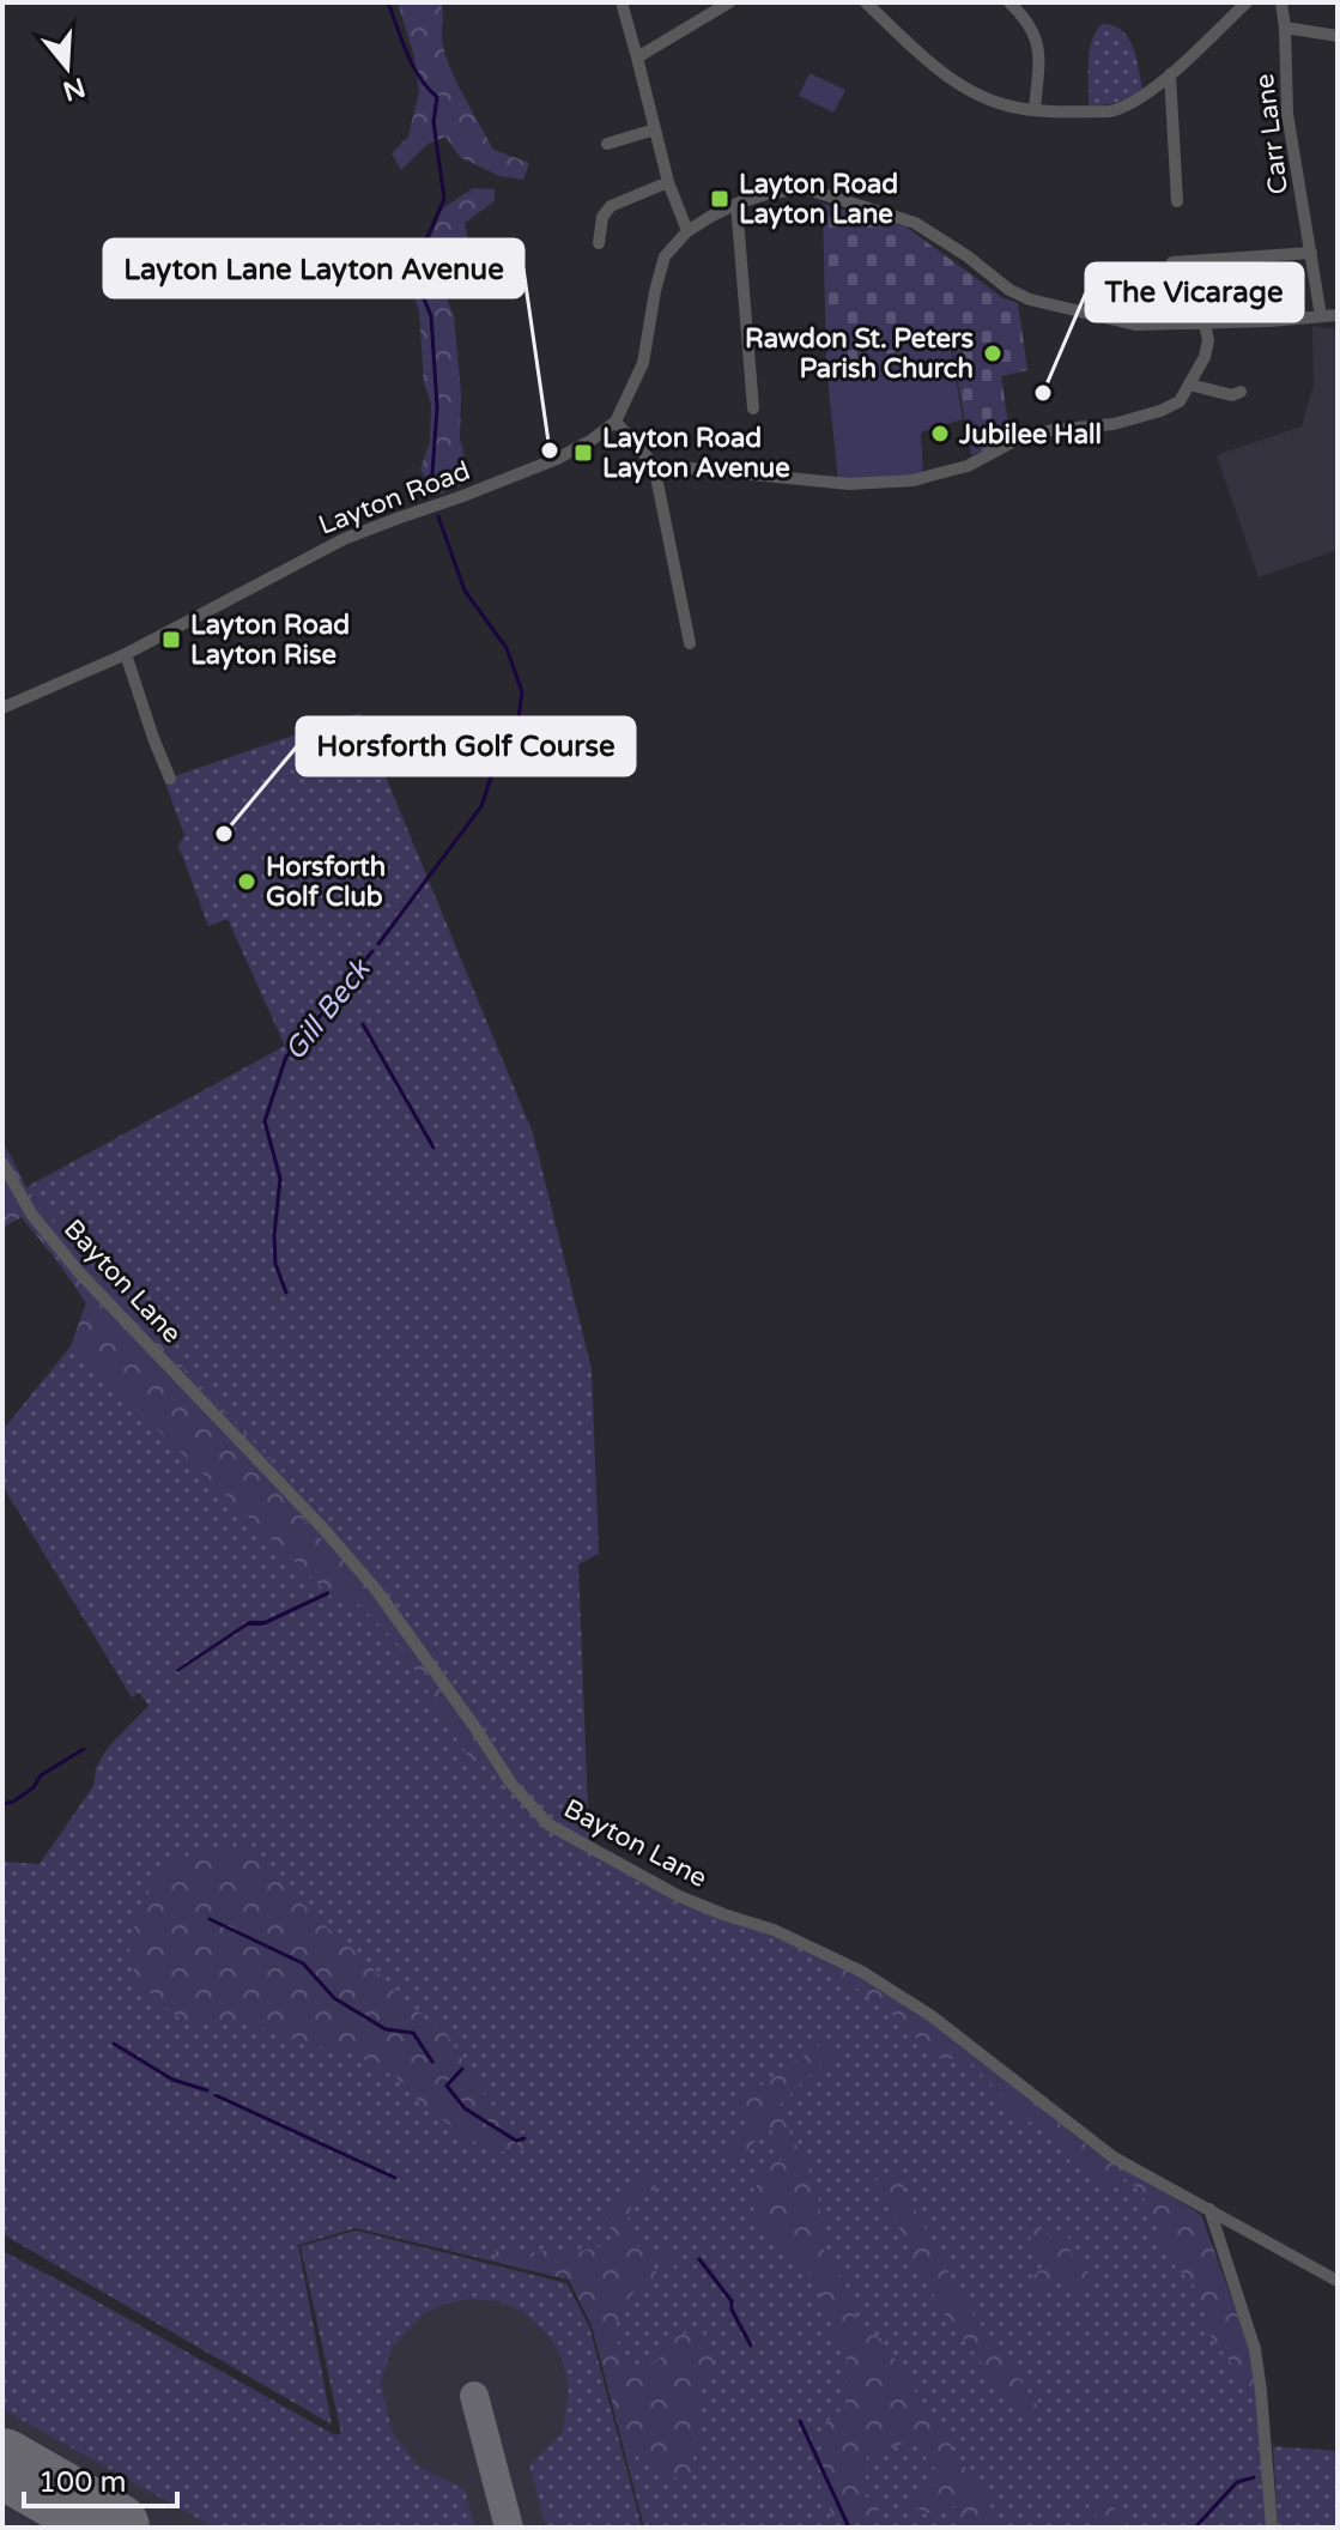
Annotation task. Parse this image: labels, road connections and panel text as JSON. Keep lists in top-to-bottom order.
{
  "streets": {
    "street": ["Carr Lane", "Layton Road", "Bayton Lane"]
  },
  "water": ["Gill Beck"],
  "places": {
    "transit": ["Layton Road Layton Lane", "Layton Road Layton Avenue", "Layton Road Layton Rise"],
    "other": [
      "Rawdon St. Peters Parish Church",
      "The Vicarage",
      "Jubilee Hall",
      "Layton Lane Layton Avenue",
      "Horsforth Golf Course",
      "Horsforth Golf Club"
    ]
  },
  "scale_bar": "100 m",
  "north": "bottom"
}
